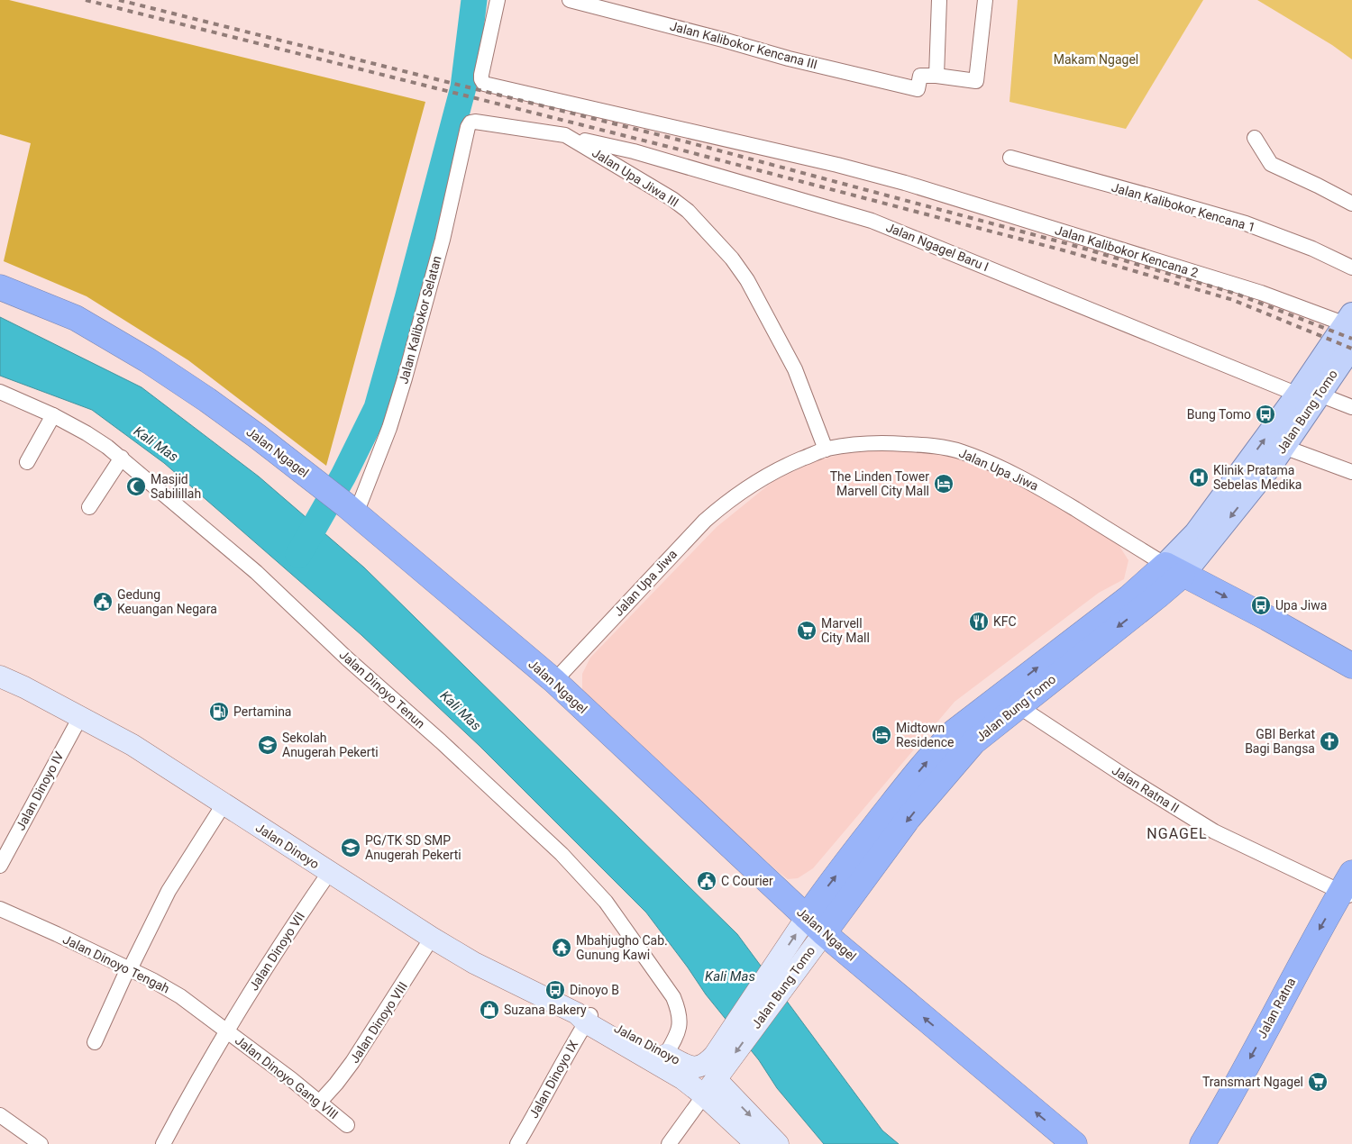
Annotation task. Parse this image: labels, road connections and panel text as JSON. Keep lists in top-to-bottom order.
{
  "streets": {
    "highway": [
      "Jalan Bung Tomo",
      "Jalan Ngagel",
      "Jalan Upa Jiwa",
      "Jalan Ratna"
    ],
    "main road": ["Jalan Dinoyo"],
    "street": [
      "Jalan Kalibokor Kencana III",
      "Jalan Upa Jiwa III",
      "Jalan Kalibokor Kencana 1",
      "Jalan Ngagel Baru I",
      "Jalan Kalibokor Kencana 2",
      "Jalan Kalibokor Selatan",
      "Jalan Dinoyo Tenun",
      "Jalan Ratna II",
      "Jalan Dinoyo IV",
      "Jalan Dinoyo VII",
      "Jalan Dinoyo Tengah",
      "Jalan Dinoyo VIII",
      "Jalan Dinoyo Gang VIII",
      "Jalan Dinoyo IX"
    ]
  },
  "crossings": [
    ["Jalan Upa Jiwa III", "Jalan Ngagel Baru I"],
    ["Jalan Upa Jiwa III", "Jalan Kalibokor Selatan"],
    ["Jalan Upa Jiwa III", "Jalan Upa Jiwa"],
    ["Jalan Ngagel Baru I", "Jalan Bung Tomo"],
    ["Jalan Kalibokor Kencana 2", "Jalan Bung Tomo"],
    ["Jalan Kalibokor Selatan", "Jalan Ngagel"],
    ["Jalan Bung Tomo", "Jalan Ngagel"],
    ["Jalan Bung Tomo", "Jalan Upa Jiwa"],
    ["Jalan Bung Tomo", "Jalan Ratna II"],
    ["Jalan Bung Tomo", "Jalan Dinoyo"],
    ["Jalan Ngagel", "Jalan Upa Jiwa"],
    ["Jalan Dinoyo Tenun", "Jalan Dinoyo"],
    ["Jalan Ratna II", "Jalan Ratna"],
    ["Jalan Dinoyo IV", "Jalan Dinoyo"],
    ["Jalan Dinoyo", "Jalan Dinoyo VII"],
    ["Jalan Dinoyo", "Jalan Dinoyo VIII"],
    ["Jalan Dinoyo", "Jalan Dinoyo IX"],
    ["Jalan Dinoyo VII", "Jalan Dinoyo Tengah"],
    ["Jalan Dinoyo VII", "Jalan Dinoyo Gang VIII"],
    ["Jalan Dinoyo Tengah", "Jalan Dinoyo Gang VIII"],
    ["Jalan Dinoyo VIII", "Jalan Dinoyo Gang VIII"]
  ],
  "one_way": ["Jalan Ratna"],
  "districts": ["NGAGEL"],
  "water": ["Kali Mas"],
  "parks": ["Makam Ngagel"],
  "places": {
    "bus stop": ["Bung Tomo", "Upa Jiwa", "Dinoyo B"],
    "hospital": ["Klinik Pratama Sebelas Medika"],
    "hotel": ["The Linden Tower Marvell City Mall", "Midtown Residence"],
    "mosque": ["Masjid Sabilillah"],
    "public building": ["Gedung Keuangan Negara", "C Courier"],
    "restaurant": ["KFC"],
    "supermarket": ["Marvell City Mall", "Transmart Ngagel"],
    "fuel station": ["Pertamina"],
    "church": ["GBI Berkat Bagi Bangsa"],
    "school or university": ["Sekolah Anugerah Pekerti", "PG/TK SD SMP Anugerah Pekerti"],
    "temple": ["Mbahjugho Cab. Gunung Kawi"],
    "shop": ["Suzana Bakery"]
  }
}
